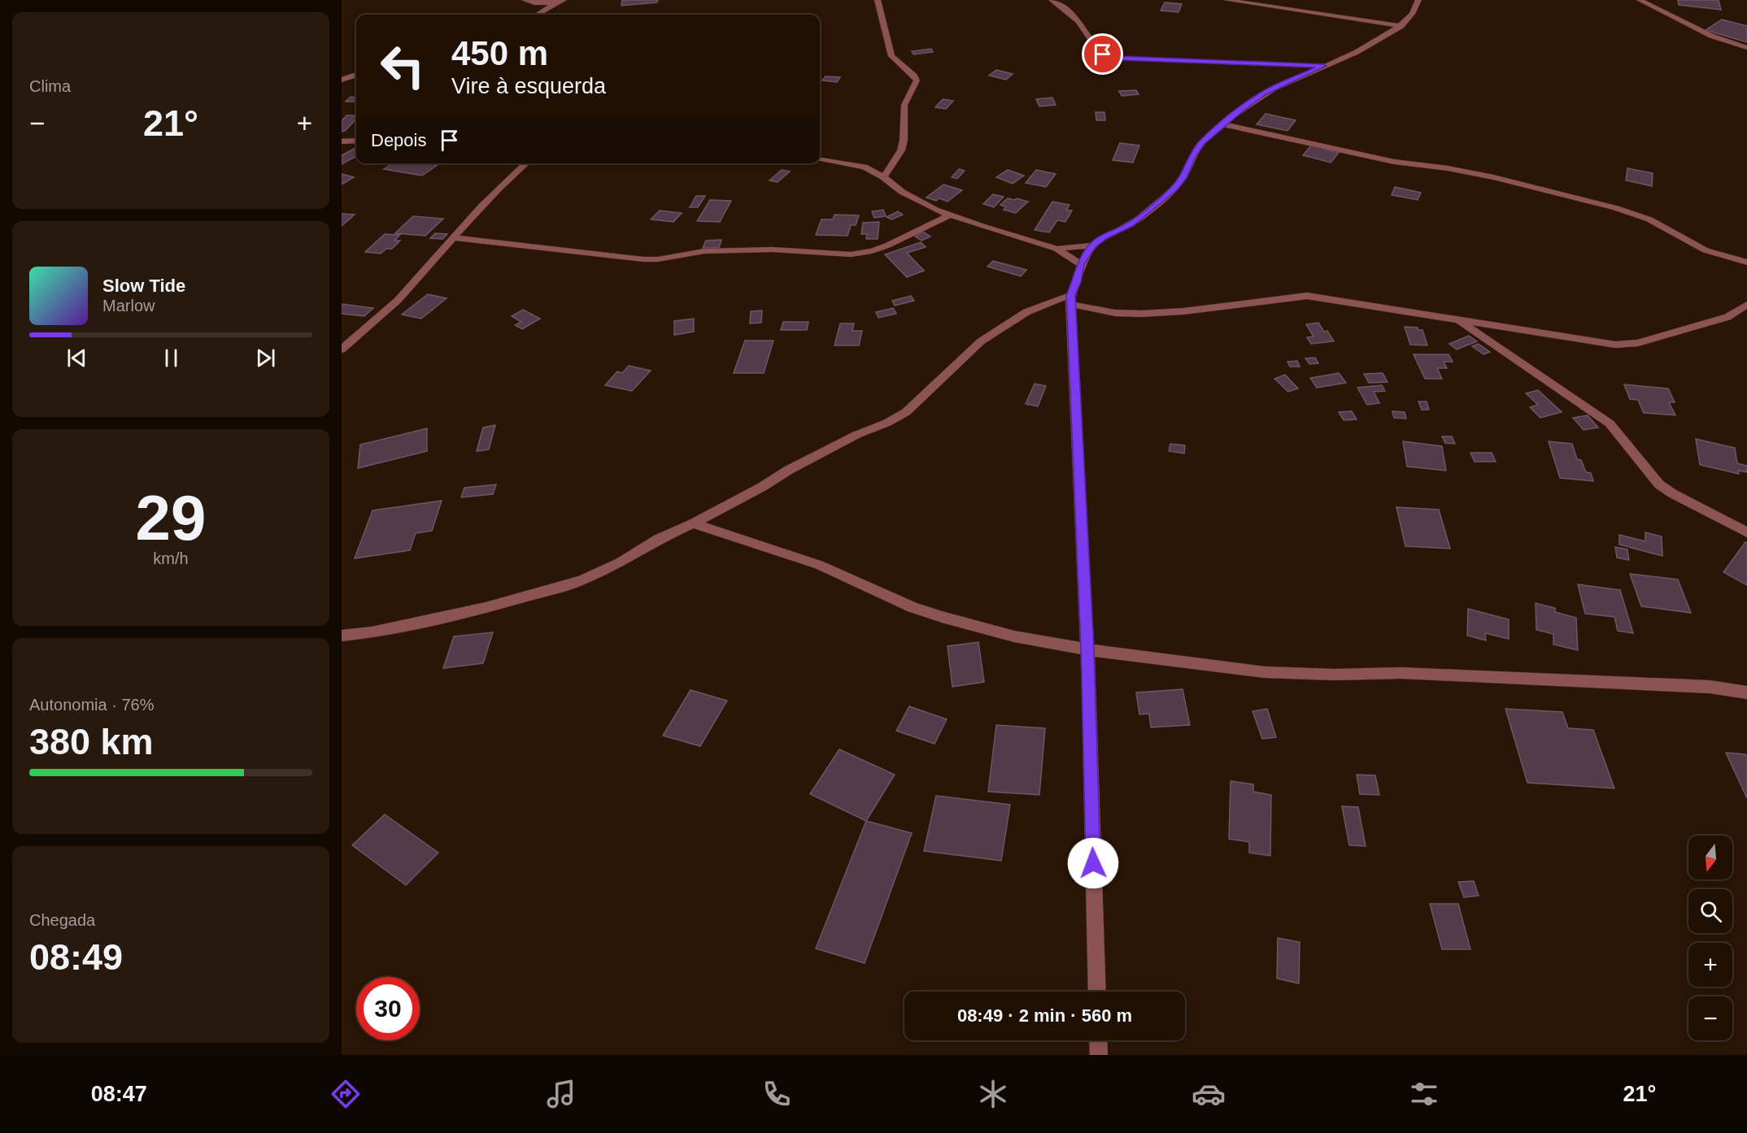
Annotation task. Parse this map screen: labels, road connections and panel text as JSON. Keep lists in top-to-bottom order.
{
  "north": "bottom",
  "page": {
    "tile": [
      "Clima",
      ["29", "km/h"],
      ["Autonomia · 76%", "380 km"],
      ["Chegada", "08:49"]
    ],
    "turn": ["450 m", "Vire à esquerda"],
    "heat": ["−", "21°", "+"],
    "then": "Depois",
    "song": ["Slow Tide", "Marlow"],
    "map_buttons": ["+", "−"],
    "limit": "30",
    "trip": "08:49 · 2 min · 560 m",
    "tabs": ["08:47", "21°"]
  }
}
